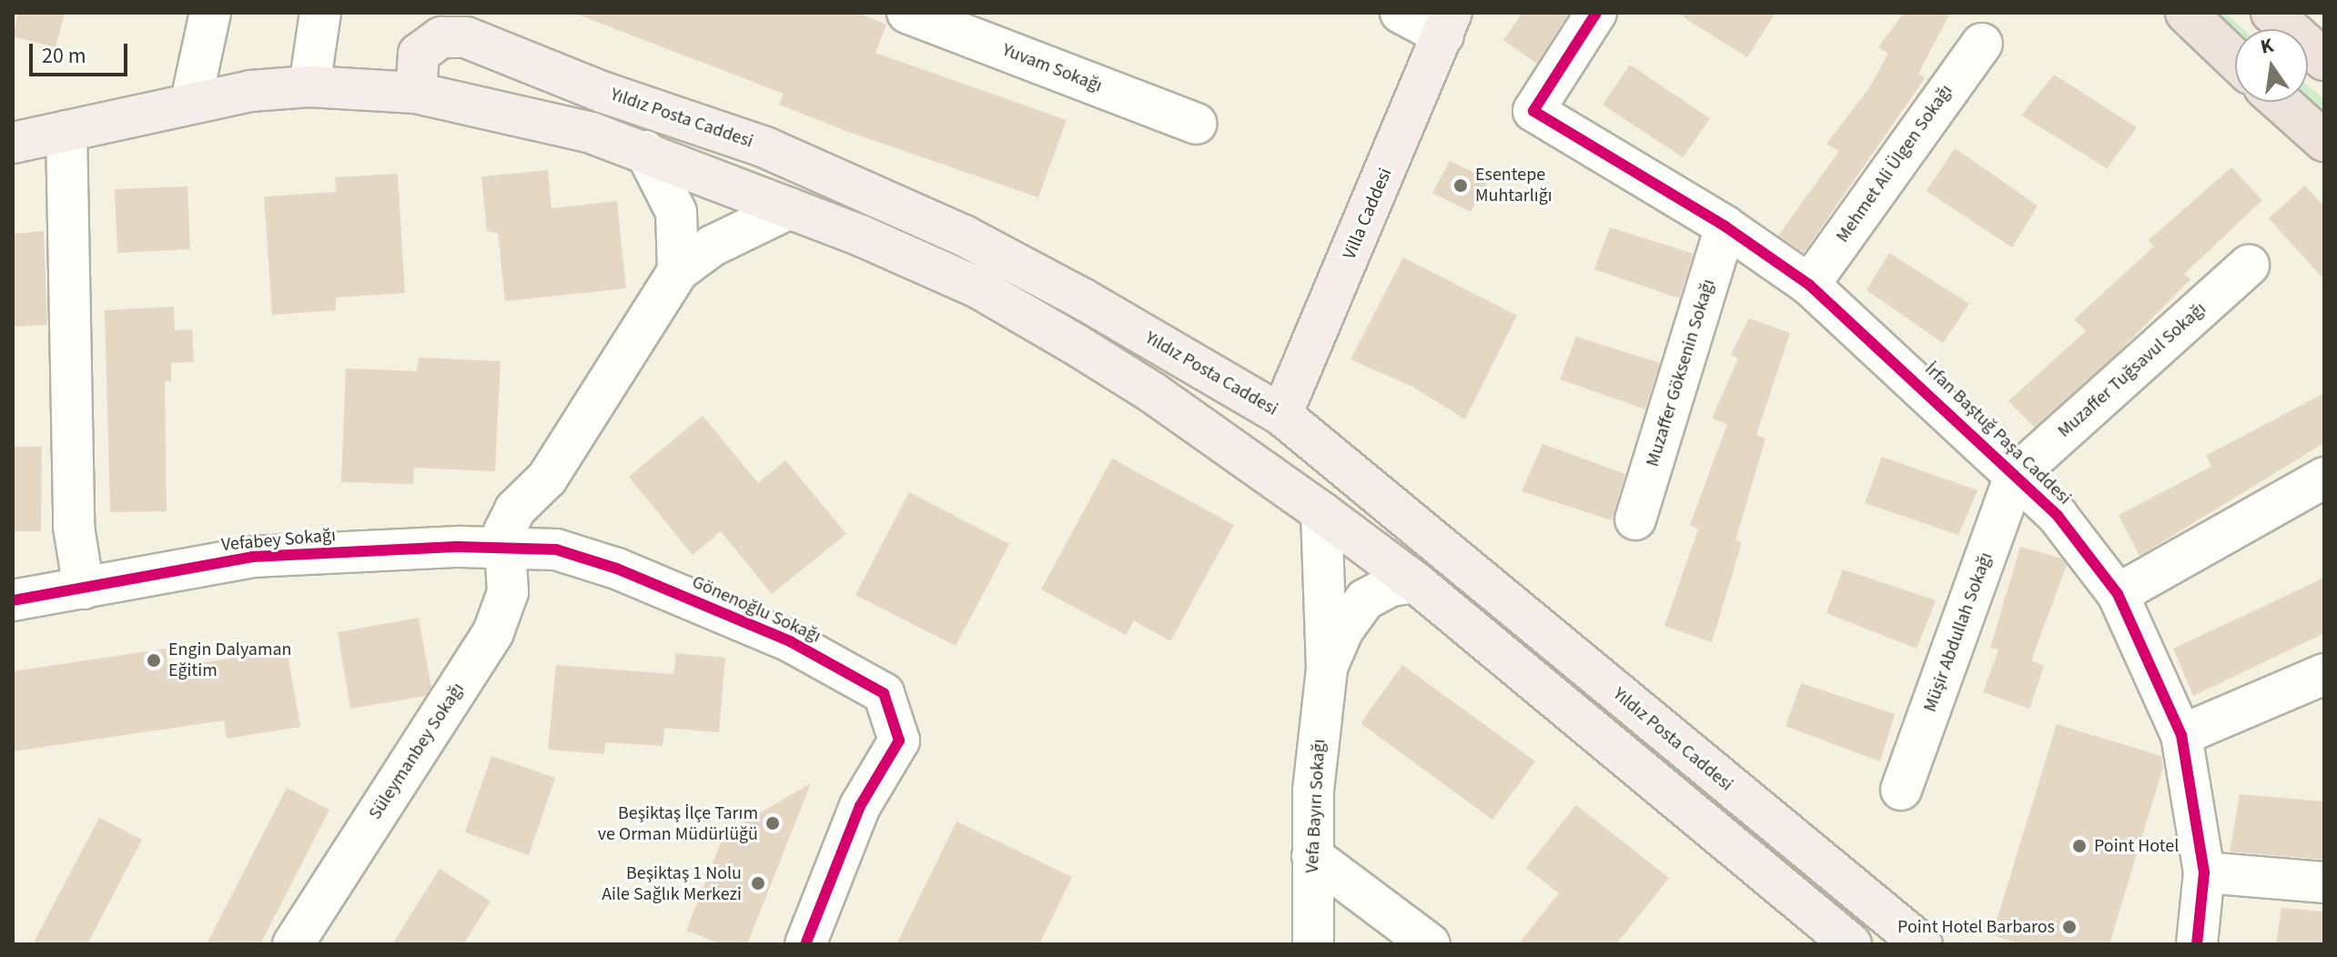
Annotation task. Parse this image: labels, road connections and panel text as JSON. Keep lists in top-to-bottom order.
{
  "streets": {
    "main road": ["Yıldız Posta Caddesi", "Villa Caddesi"],
    "street": [
      "Yuvam Sokağı",
      "Mehmet Ali Ülgen Sokağı",
      "Muzaffer Tuğsavul Sokağı",
      "Muzaffer Göksenin Sokağı",
      "İrfan Baştuğ Paşa Caddesi",
      "Vefabey Sokağı",
      "Gönenoğlu Sokağı",
      "Müşir Abdullah Sokağı",
      "Süleymanbey Sokağı",
      "Vefa Bayırı Sokağı"
    ]
  },
  "crossings": [
    ["Yıldız Posta Caddesi", "Villa Caddesi"],
    ["Mehmet Ali Ülgen Sokağı", "İrfan Baştuğ Paşa Caddesi"],
    ["Muzaffer Tuğsavul Sokağı", "İrfan Baştuğ Paşa Caddesi"],
    ["Muzaffer Tuğsavul Sokağı", "Müşir Abdullah Sokağı"],
    ["Muzaffer Göksenin Sokağı", "İrfan Baştuğ Paşa Caddesi"],
    ["İrfan Baştuğ Paşa Caddesi", "Müşir Abdullah Sokağı"],
    ["Vefabey Sokağı", "Süleymanbey Sokağı"],
    ["Gönenoğlu Sokağı", "Süleymanbey Sokağı"]
  ],
  "places": [
    "Esentepe Muhtarlığı",
    "Engin Dalyaman Eğitim",
    "Beşiktaş İlçe Tarım ve Orman Müdürlüğü",
    "Point Hotel",
    "Beşiktaş 1 Nolu Aile Sağlık Merkezi",
    "Point Hotel Barbaros"
  ],
  "scale_bar": "20 m",
  "north": "top"
}
